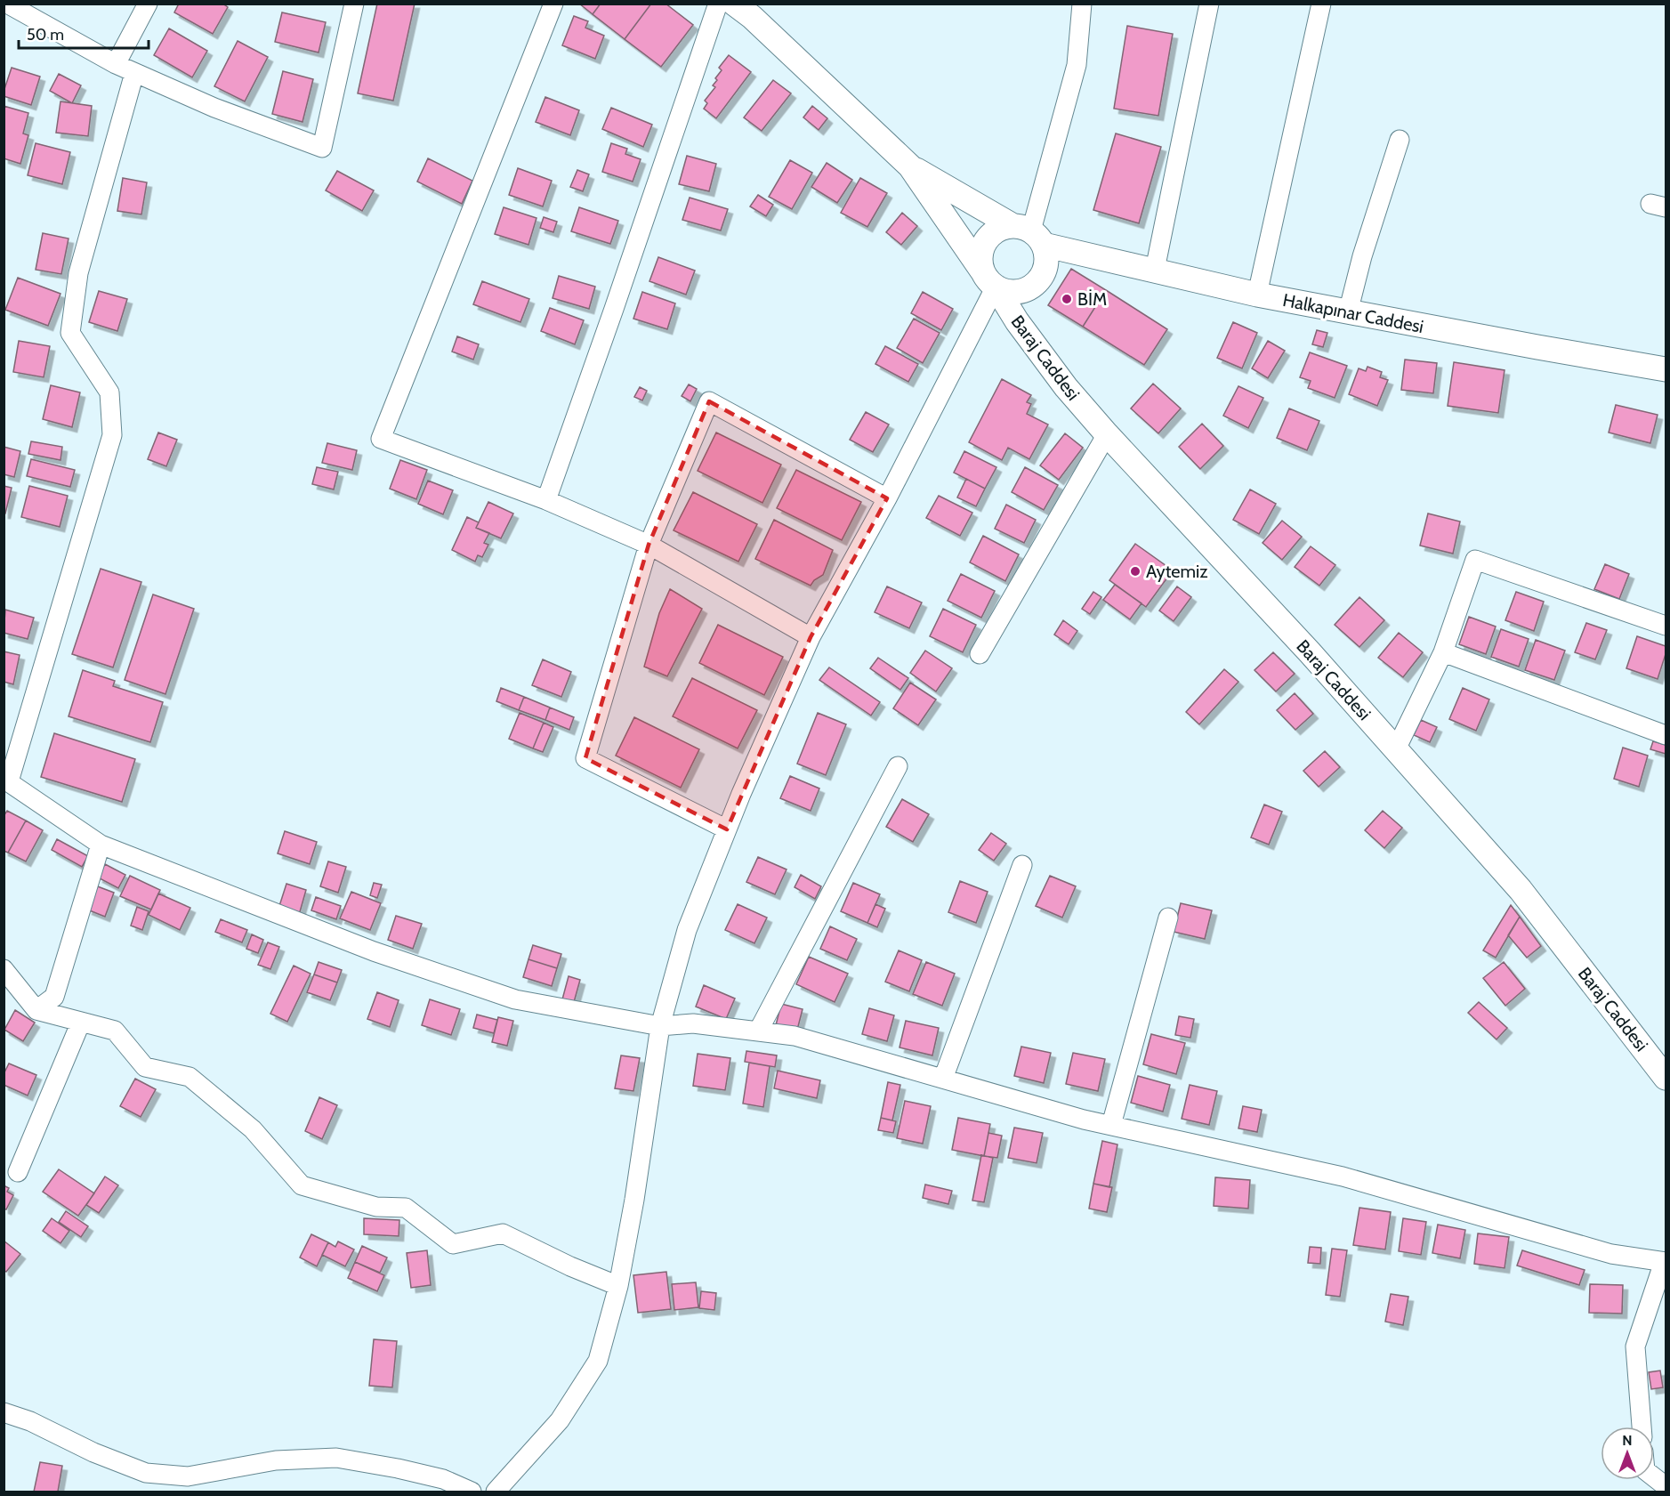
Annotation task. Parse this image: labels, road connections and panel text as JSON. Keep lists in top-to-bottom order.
{
  "streets": {
    "main road": ["Halkapınar Caddesi", "Baraj Caddesi"]
  },
  "crossings": [
    ["Halkapınar Caddesi", "Baraj Caddesi"]
  ],
  "places": ["BİM", "Aytemiz"],
  "scale_bar": "50 m",
  "north": "top"
}
